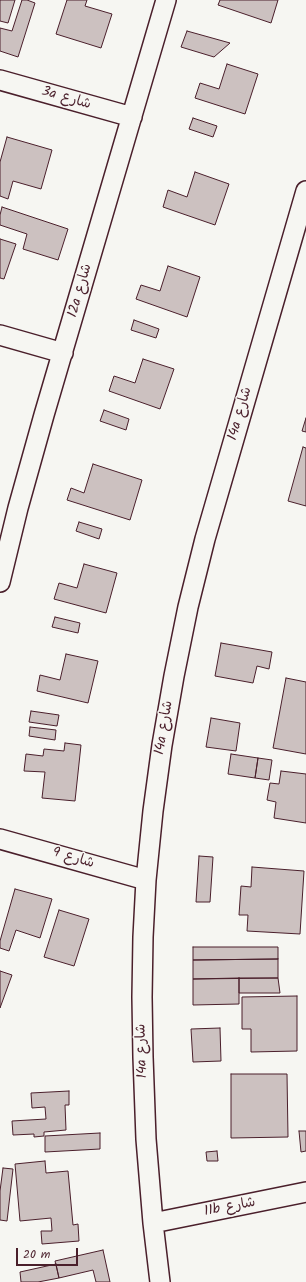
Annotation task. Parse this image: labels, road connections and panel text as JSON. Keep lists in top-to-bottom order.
{
  "streets": {
    "street": [
      "3a شارع",
      "12a شارع",
      "14a شارع",
      "شارع 9",
      "11b شارع"
    ]
  },
  "crossings": [
    ["3a شارع", "12a شارع"],
    ["14a شارع", "شارع 9"],
    ["14a شارع", "11b شارع"]
  ],
  "scale_bar": "20 m"
}
